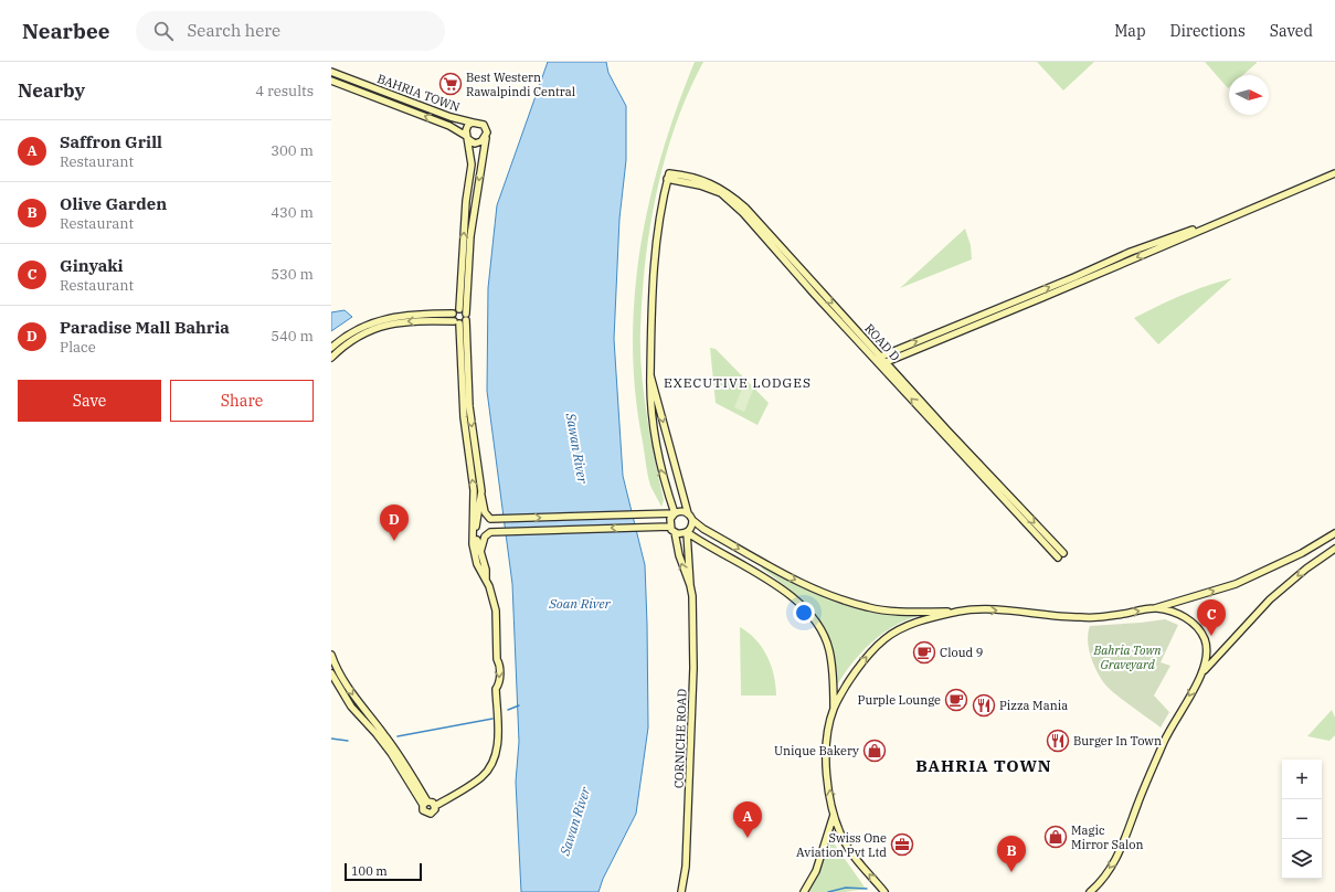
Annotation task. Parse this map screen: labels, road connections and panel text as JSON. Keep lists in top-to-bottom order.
{
  "streets": {
    "main road": ["BAHRIA TOWN", "ROAD D", "CORNICHE ROAD"]
  },
  "districts": ["EXECUTIVE LODGES", "BAHRIA TOWN"],
  "water": ["Sawan River", "Soan River"],
  "parks": ["Bahria Town Graveyard"],
  "places": {
    "supermarket": ["Best Western Rawalpindi Central"],
    "cafe": ["Cloud 9", "Purple Lounge"],
    "restaurant": ["Pizza Mania", "Burger In Town"],
    "shop": ["Unique Bakery", "Magic Mirror Salon"],
    "office": ["Swiss One Aviation Pvt Ltd"]
  },
  "scale_bar": "100 m",
  "north": "right",
  "page": {
    "header": "Nearbee",
    "search": "Search here",
    "nav": ["Map", "Directions", "Saved"],
    "heading": ["Nearby", "4 results"],
    "list": [
      {
        "mark": "A",
        "name": "Saffron Grill",
        "note": "Restaurant",
        "value": "300 m"
      },
      {
        "mark": "B",
        "name": "Olive Garden",
        "note": "Restaurant",
        "value": "430 m"
      },
      {
        "mark": "C",
        "name": "Ginyaki",
        "note": "Restaurant",
        "value": "530 m"
      },
      {
        "mark": "D",
        "name": "Paradise Mall Bahria",
        "note": "Place",
        "value": "540 m"
      }
    ],
    "buttons": ["Save", "Share"],
    "pins": [
      "D",
      "C",
      "A",
      "B"
    ],
    "map_buttons": ["+", "−"],
    "scale": "100 m"
  }
}
